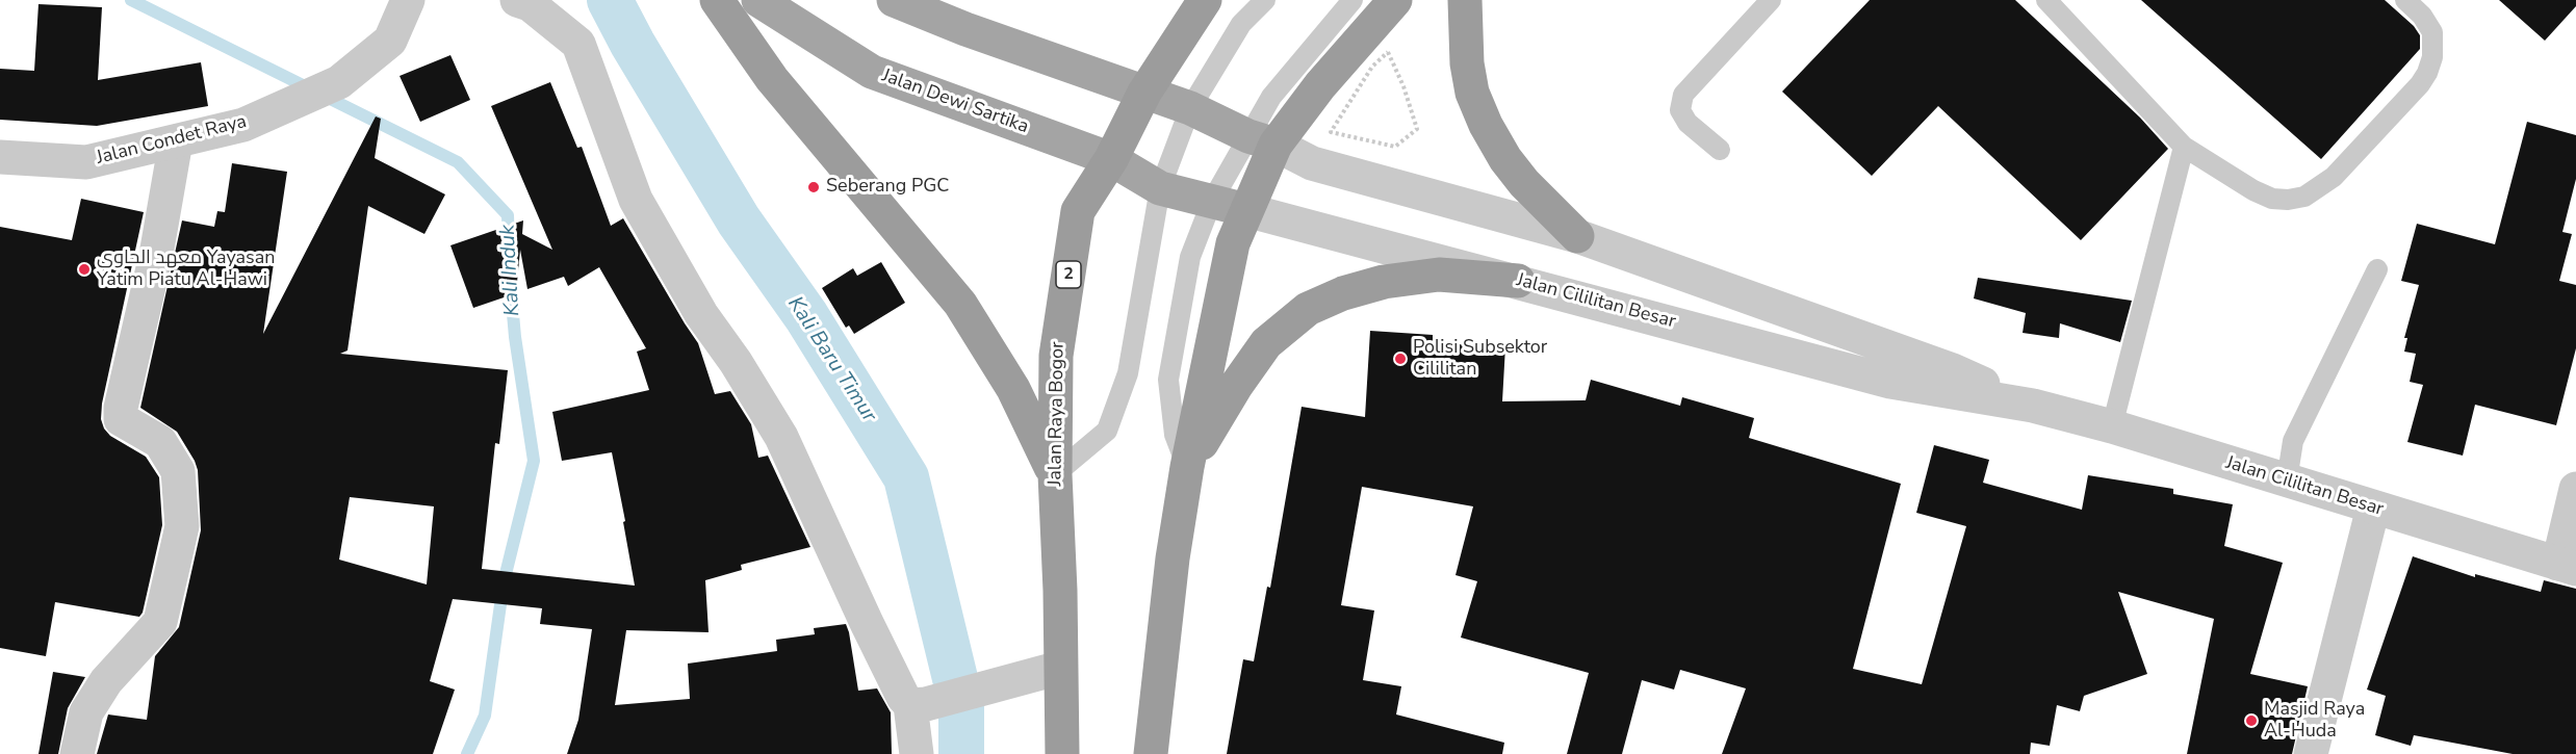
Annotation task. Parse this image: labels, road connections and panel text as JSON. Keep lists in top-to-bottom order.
{
  "streets": {
    "highway": ["2", "Jalan Raya Bogor"],
    "main road": ["Jalan Dewi Sartika", "Jalan Cililitan Besar"],
    "street": ["Jalan Condet Raya"]
  },
  "crossings": [
    ["Jalan Dewi Sartika", "Jalan Cililitan Besar"],
    ["Jalan Dewi Sartika", "Jalan Raya Bogor"],
    ["2", "Jalan Raya Bogor"]
  ],
  "water": ["Kali Induk", "Kali Baru Timur"],
  "places": [
    "Seberang PGC",
    "معهد الحاوي Yayasan Yatim Piatu Al-Hawi",
    "Polisi Subsektor Cililitan",
    "Masjid Raya Al-Huda"
  ]
}
